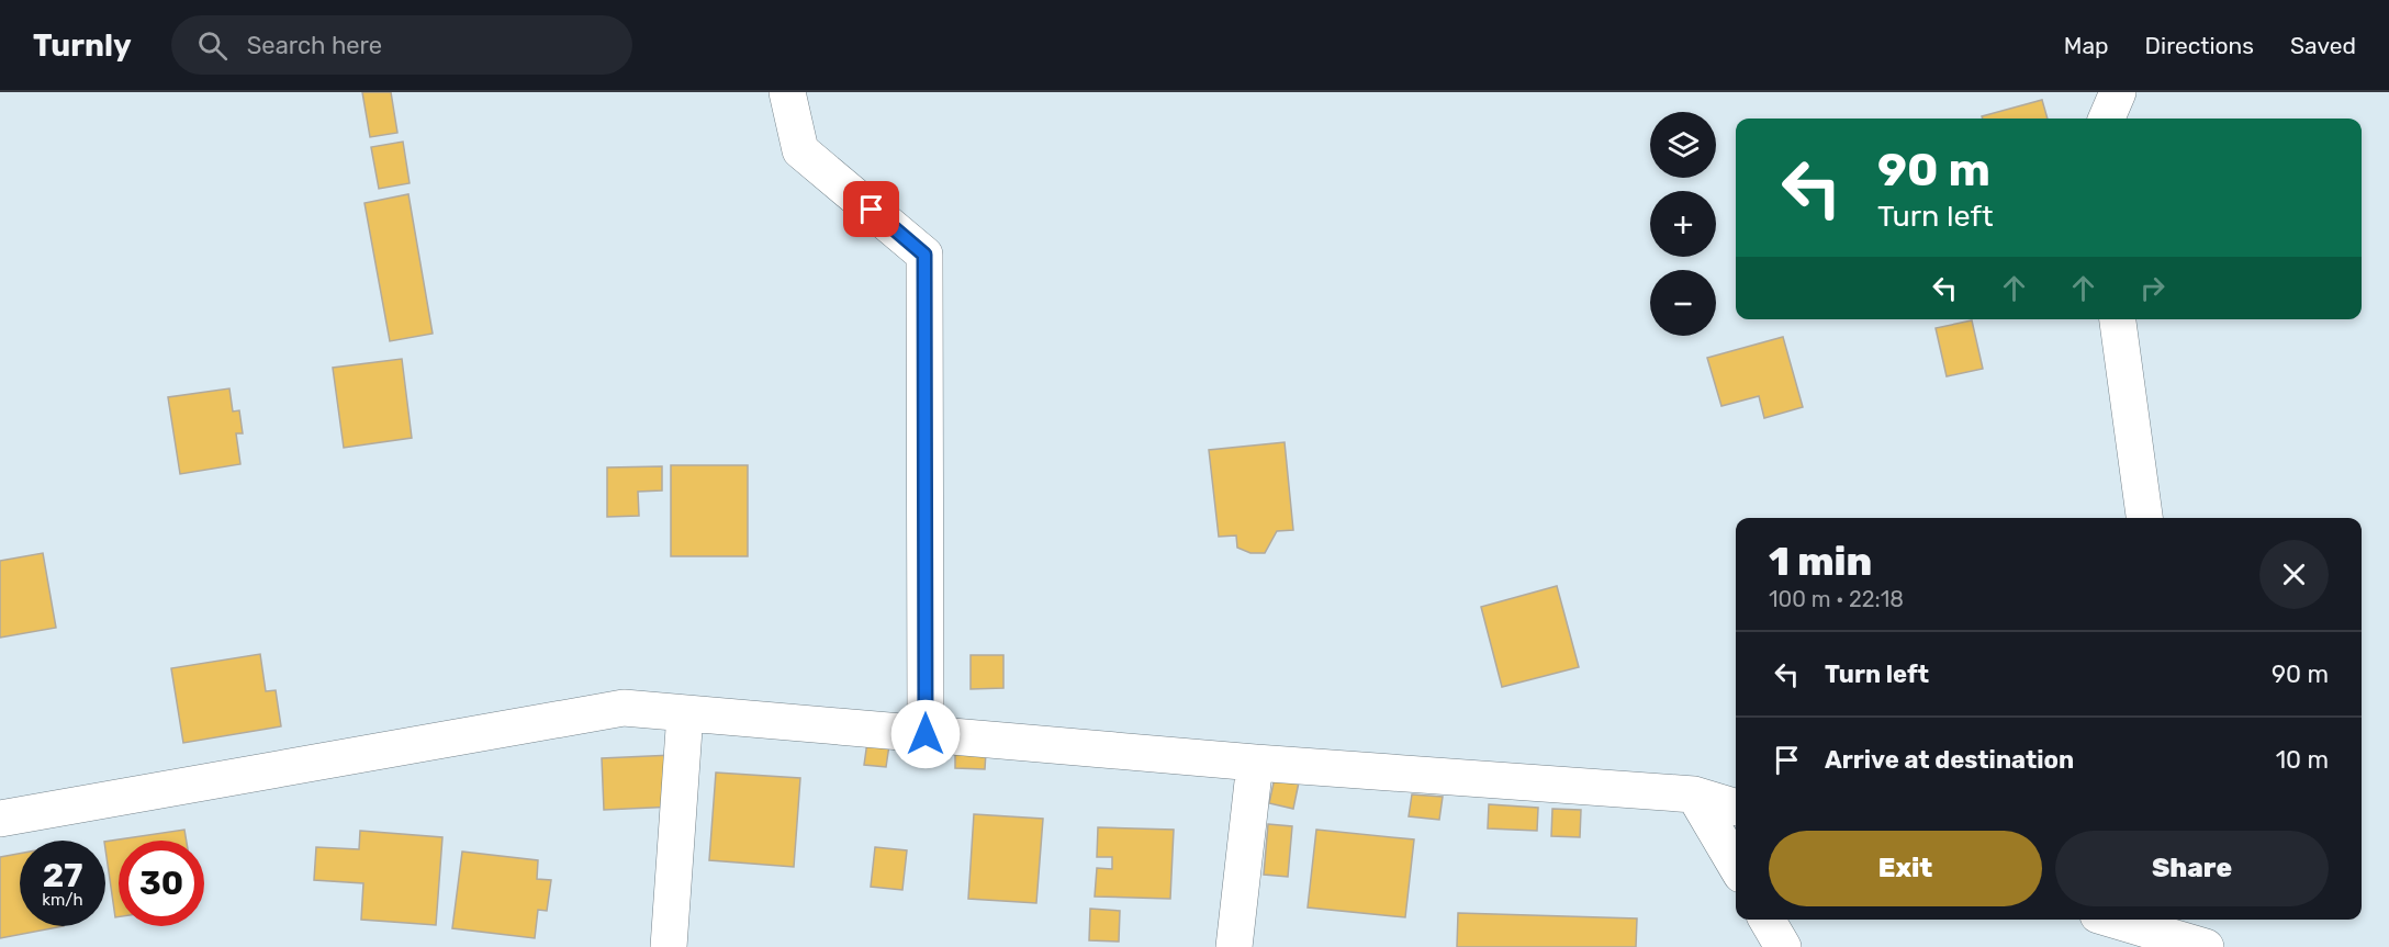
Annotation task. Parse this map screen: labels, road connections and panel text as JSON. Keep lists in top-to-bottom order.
{
  "page": {
    "header": "Turnly",
    "search": "Search here",
    "nav": ["Map", "Directions", "Saved"],
    "map_buttons": ["+", "−"],
    "turn": ["90 m", "Turn left"],
    "heading": ["1 min", "100 m · 22:18"],
    "list": [
      {
        "name": "Turn left",
        "value": "90 m"
      },
      {
        "name": "Arrive at destination",
        "value": "10 m"
      }
    ],
    "buttons": ["Exit", "Share"],
    "speed": "27 km/h",
    "limit": "30"
  }
}
